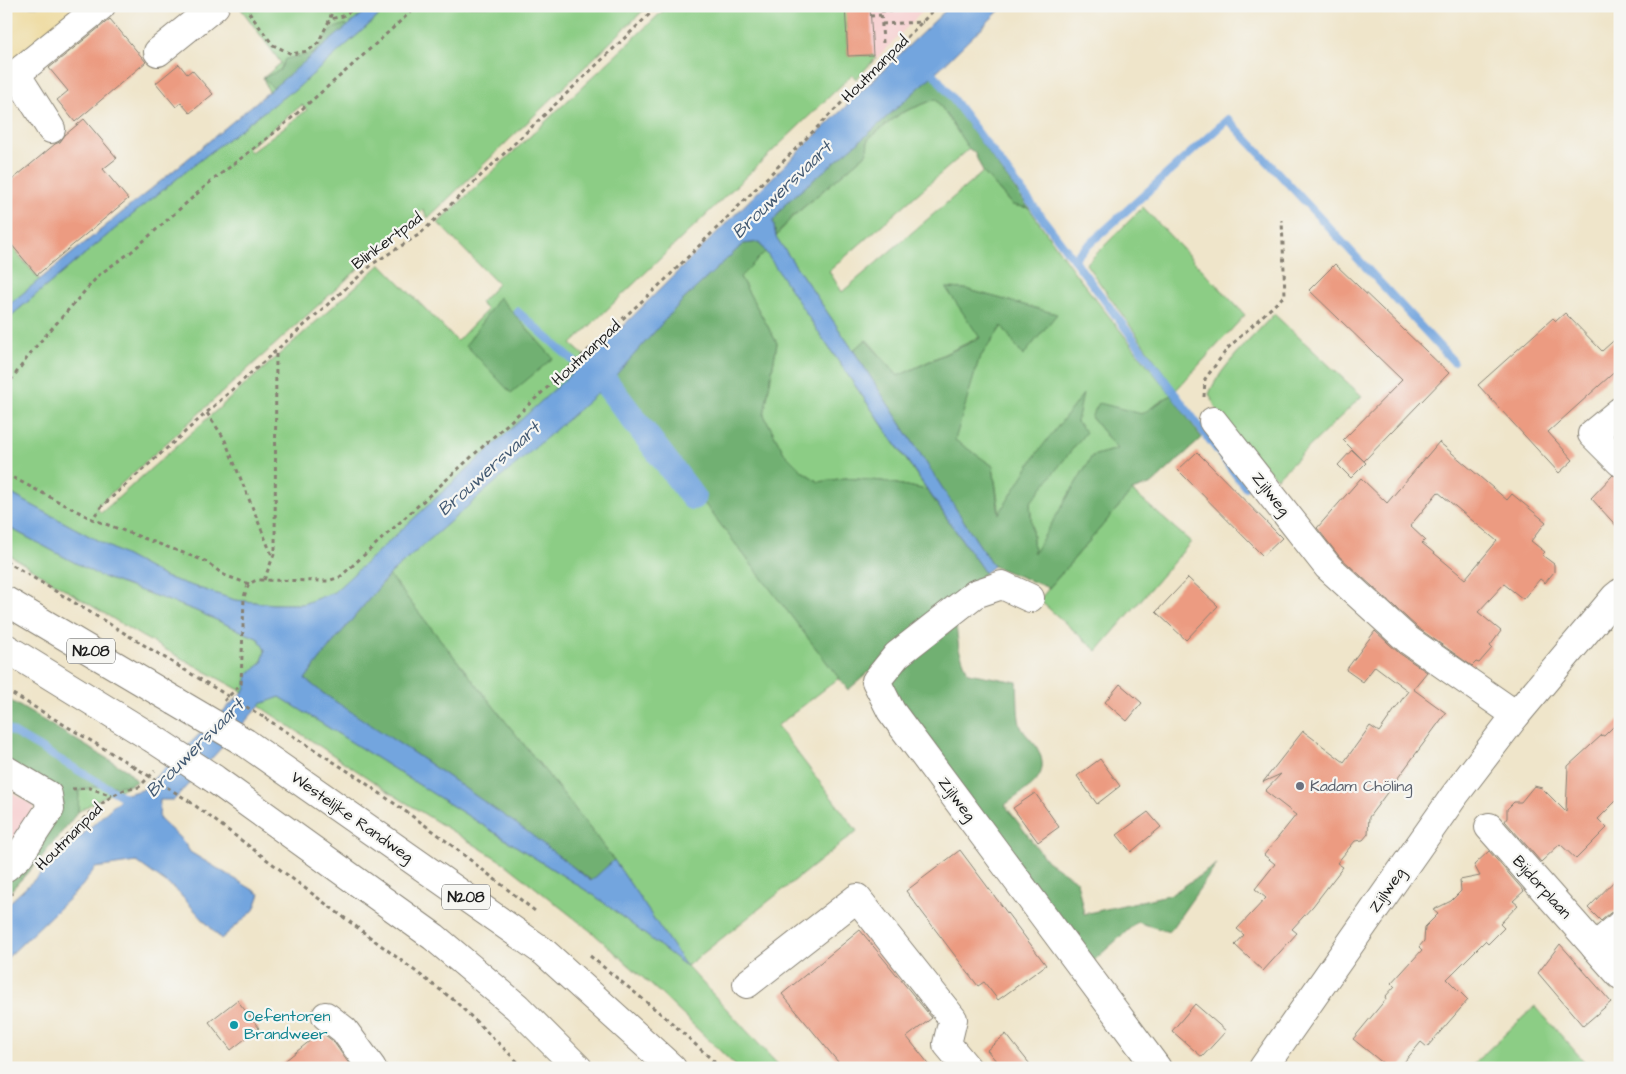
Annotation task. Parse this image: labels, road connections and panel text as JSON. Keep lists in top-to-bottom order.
{
  "streets": {
    "main road": [
      "Houtmanpad",
      "Zijlweg",
      "N208",
      "Westelijke Randweg",
      "Bijdorplaan"
    ],
    "path": ["Blinkertpad"]
  },
  "water": ["Brouwersvaart"],
  "places": ["Kadam Chöling", "Oefentoren Brandweer"]
}
